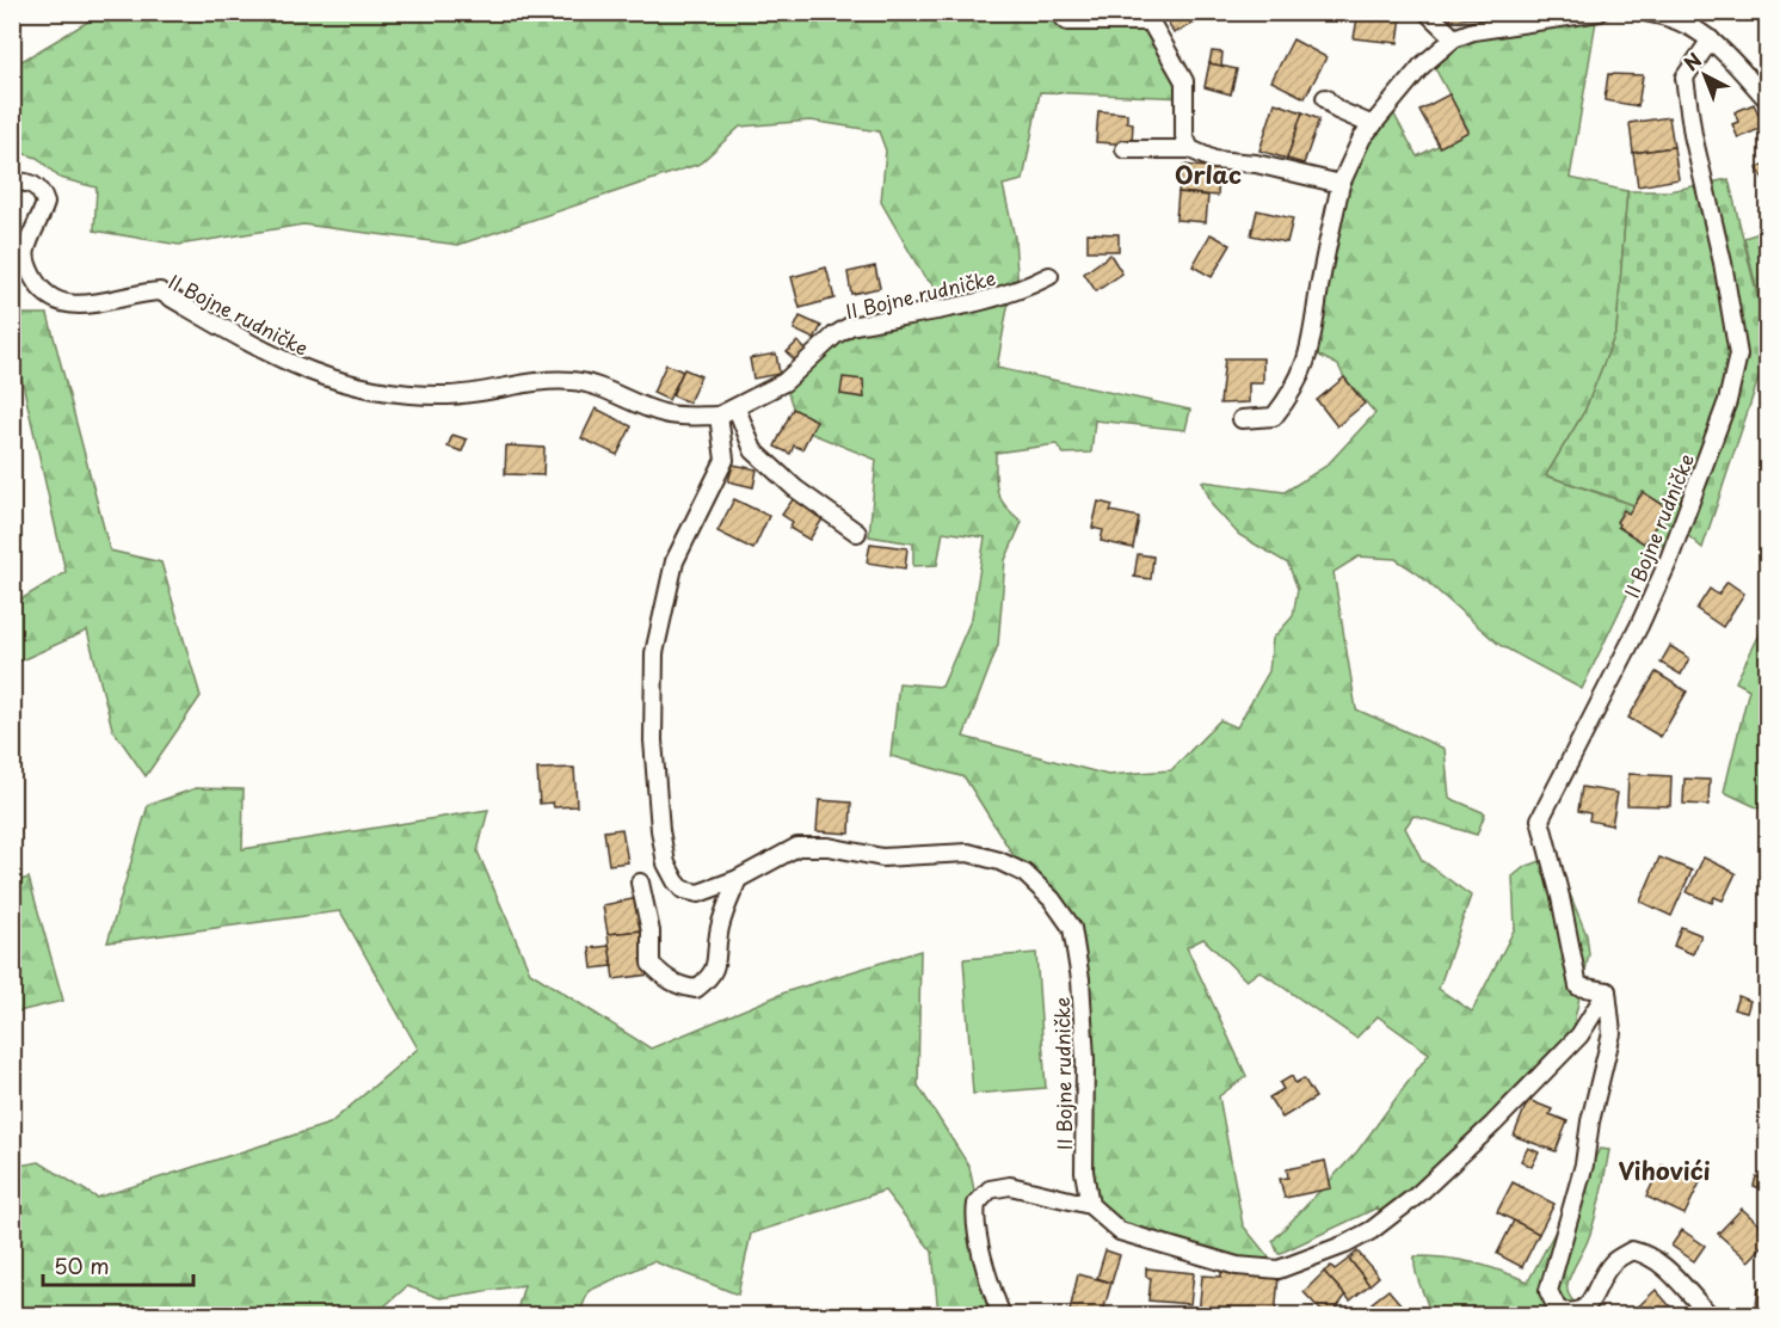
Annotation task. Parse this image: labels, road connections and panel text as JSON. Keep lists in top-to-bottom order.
{
  "streets": {
    "street": ["II Bojne rudničke"]
  },
  "districts": ["Orlac", "Vihovići"],
  "scale_bar": "50 m",
  "north": "top left"
}
